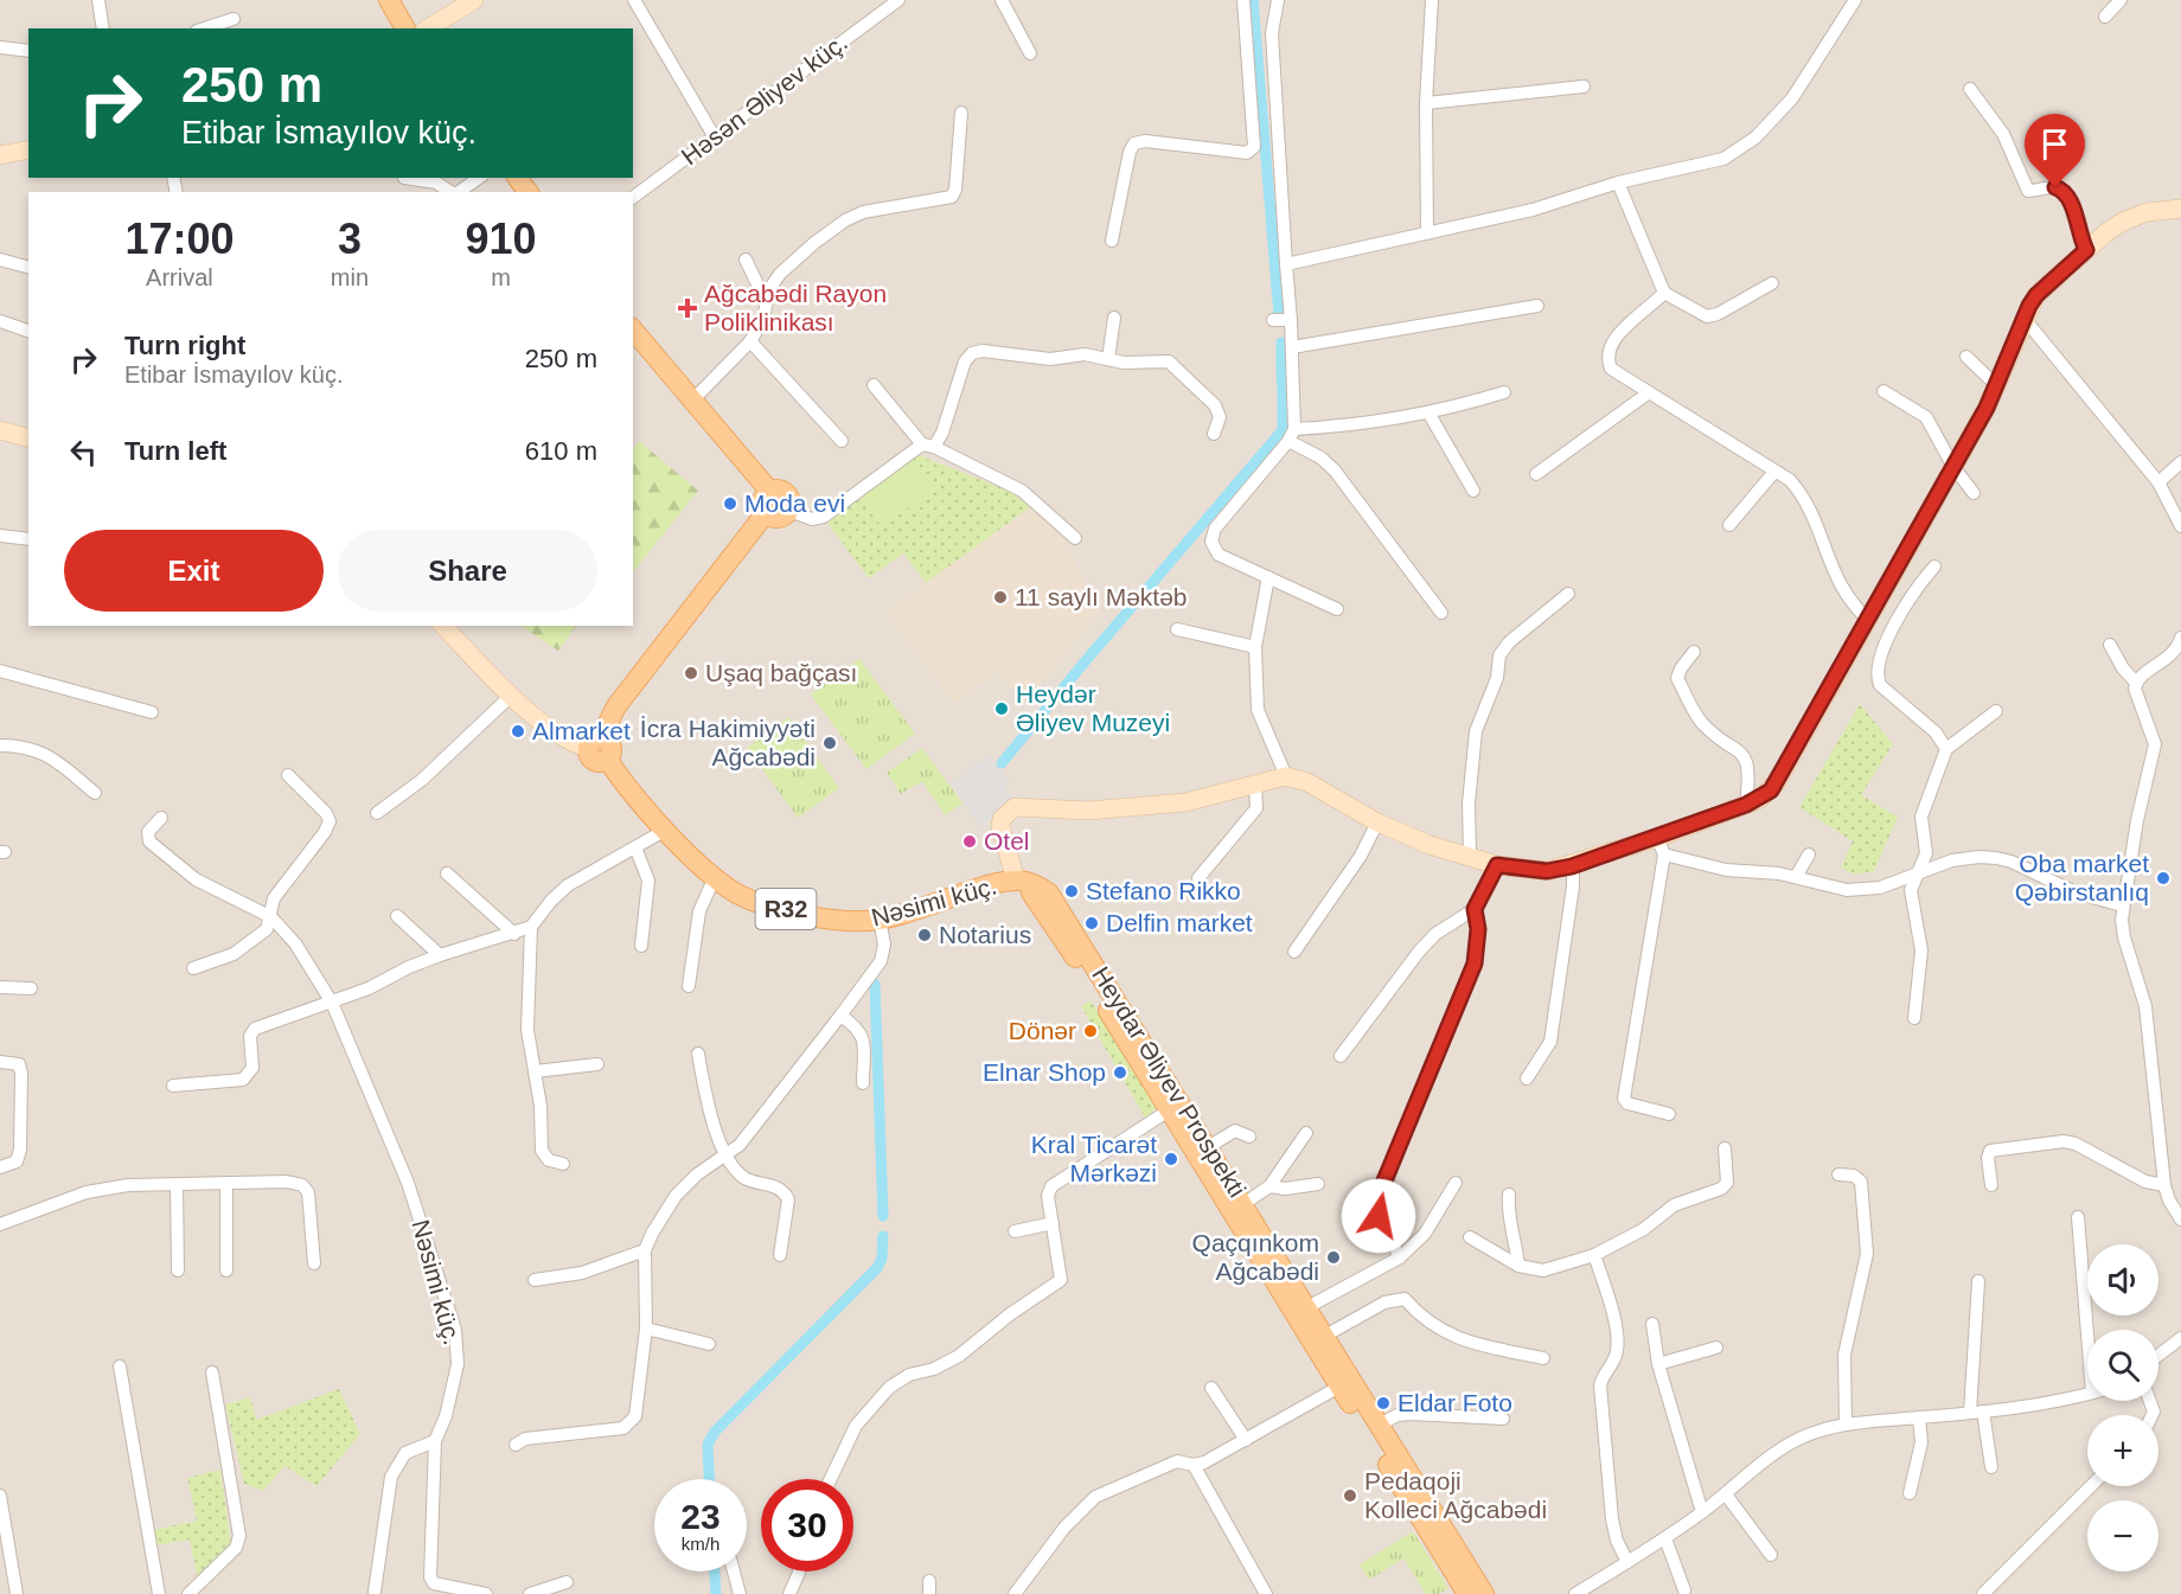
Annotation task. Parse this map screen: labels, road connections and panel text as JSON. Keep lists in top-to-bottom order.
{
  "streets": {
    "main road": ["Nəsimi küç.", "R32", "Heydar Əliyev Prospekti"],
    "street": ["Həsən Əliyev küç."]
  },
  "crossings": [
    ["Nəsimi küç.", "Heydar Əliyev Prospekti"]
  ],
  "places": {
    "health": ["Ağcabədi Rayon Poliklinikası"],
    "other": [
      "Moda evi",
      "11 saylı Məktəb",
      "Uşaq bağçası",
      "Heydər Əliyev Muzeyi",
      "Almarket",
      "İcra Hakimiyyəti Ağcabədi",
      "Otel",
      "Oba market Qəbirstanlıq",
      "Stefano Rikko",
      "Delfin market",
      "Notarius",
      "Dönər",
      "Elnar Shop",
      "Kral Ticarət Mərkəzi",
      "Qaçqınkom Ağcabədi",
      "Eldar Foto",
      "Pedaqoji Kolleci Ağcabədi"
    ]
  },
  "page": {
    "turn": ["250 m", "Etibar İsmayılov küç."],
    "eta": [
      "17:00",
      "Arrival",
      "3",
      "min",
      "910",
      "m"
    ],
    "list": [
      {
        "name": "Turn right",
        "note": "Etibar İsmayılov küç.",
        "value": "250 m"
      },
      {
        "name": "Turn left",
        "value": "610 m"
      }
    ],
    "buttons": ["Exit", "Share"],
    "map_buttons": ["+", "−"],
    "speed": "23 km/h",
    "limit": "30"
  }
}
